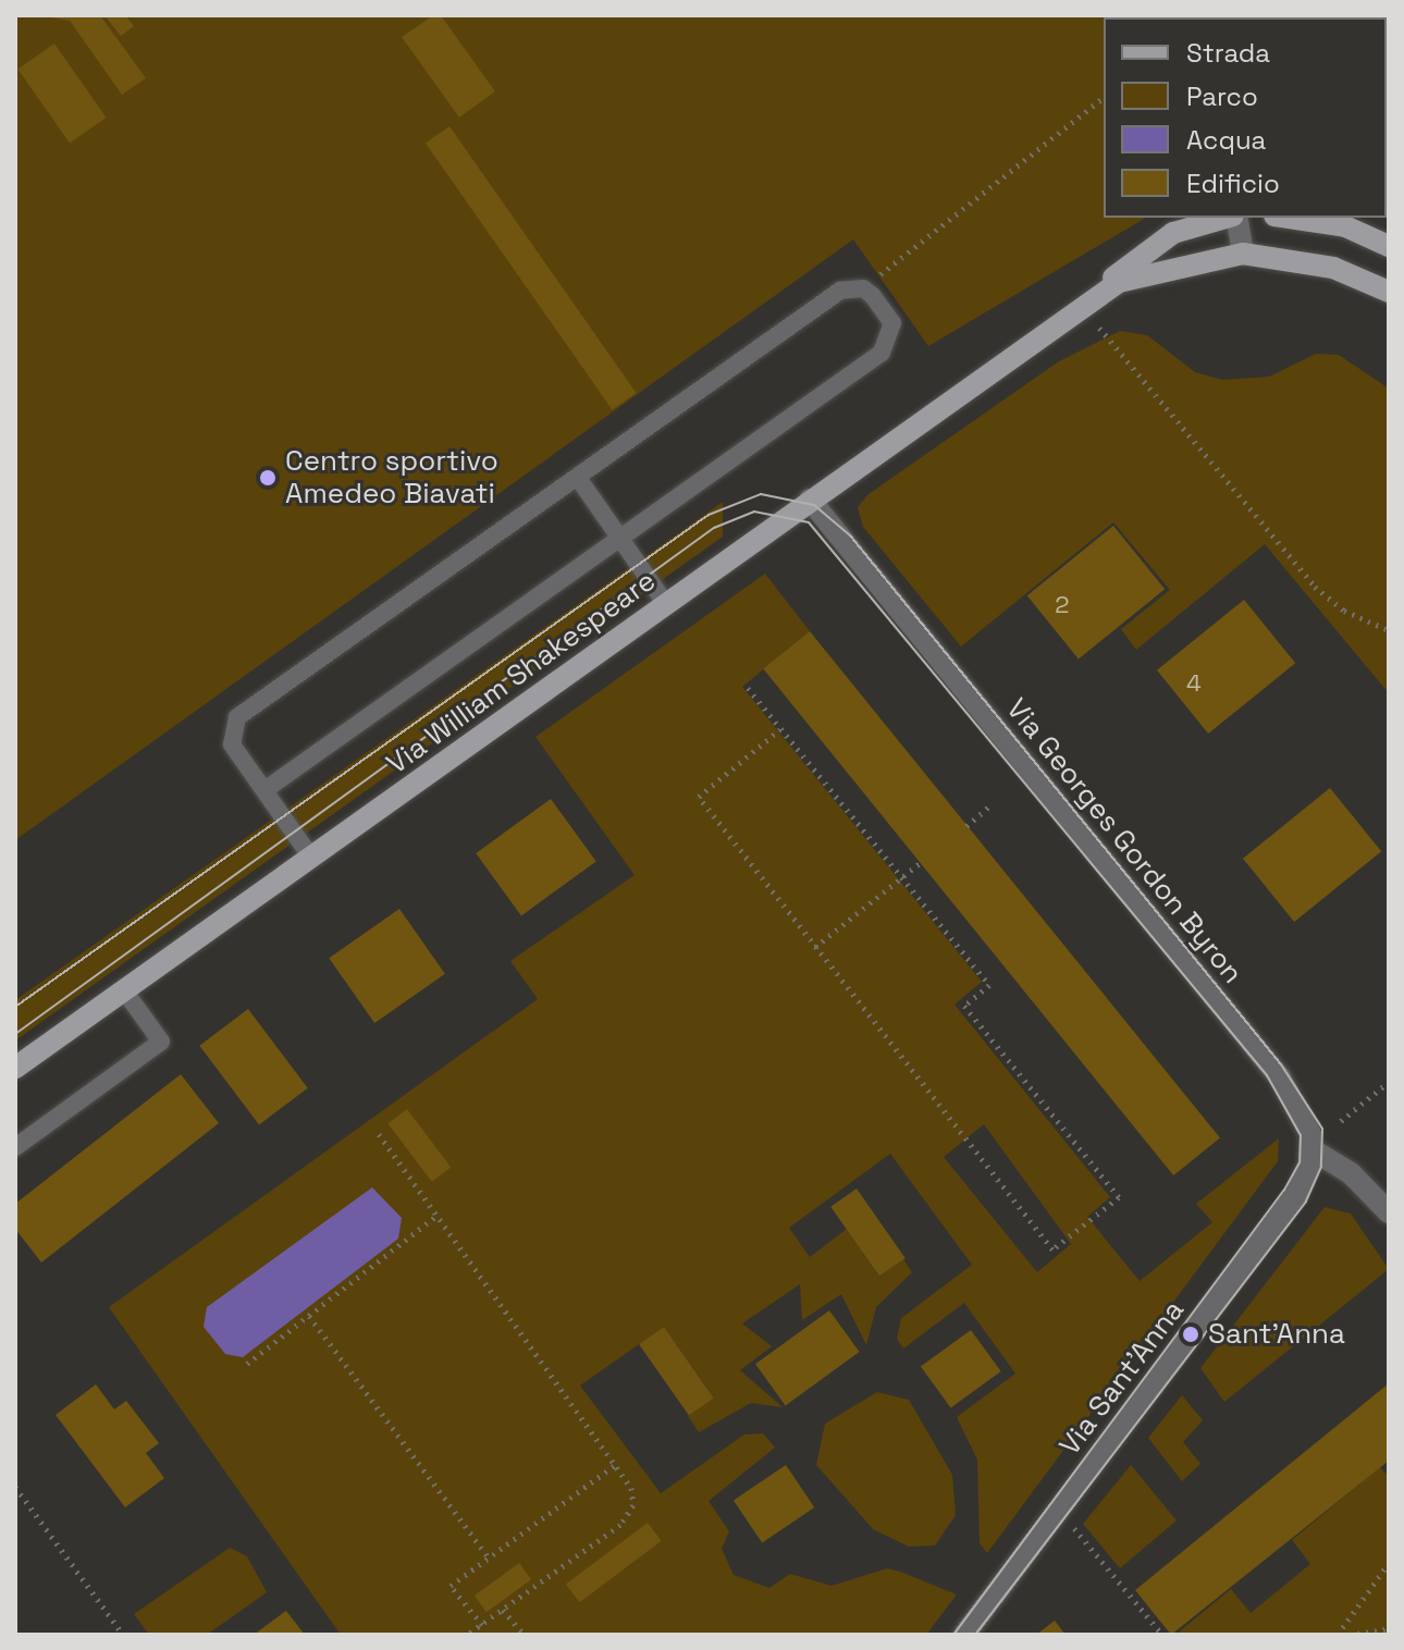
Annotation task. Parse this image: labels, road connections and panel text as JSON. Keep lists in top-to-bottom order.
{
  "streets": {
    "main road": ["Via William Shakespeare"],
    "street": ["Via Georges Gordon Byron", "Via Sant'Anna"]
  },
  "crossings": [
    ["Via William Shakespeare", "Via Georges Gordon Byron"],
    ["Via Georges Gordon Byron", "Via Sant'Anna"]
  ],
  "places": ["Centro sportivo Amedeo Biavati", "Sant'Anna"],
  "house_numbers": ["2", "4"],
  "legend": [
    "Strada",
    "Parco",
    "Acqua",
    "Edificio"
  ]
}
